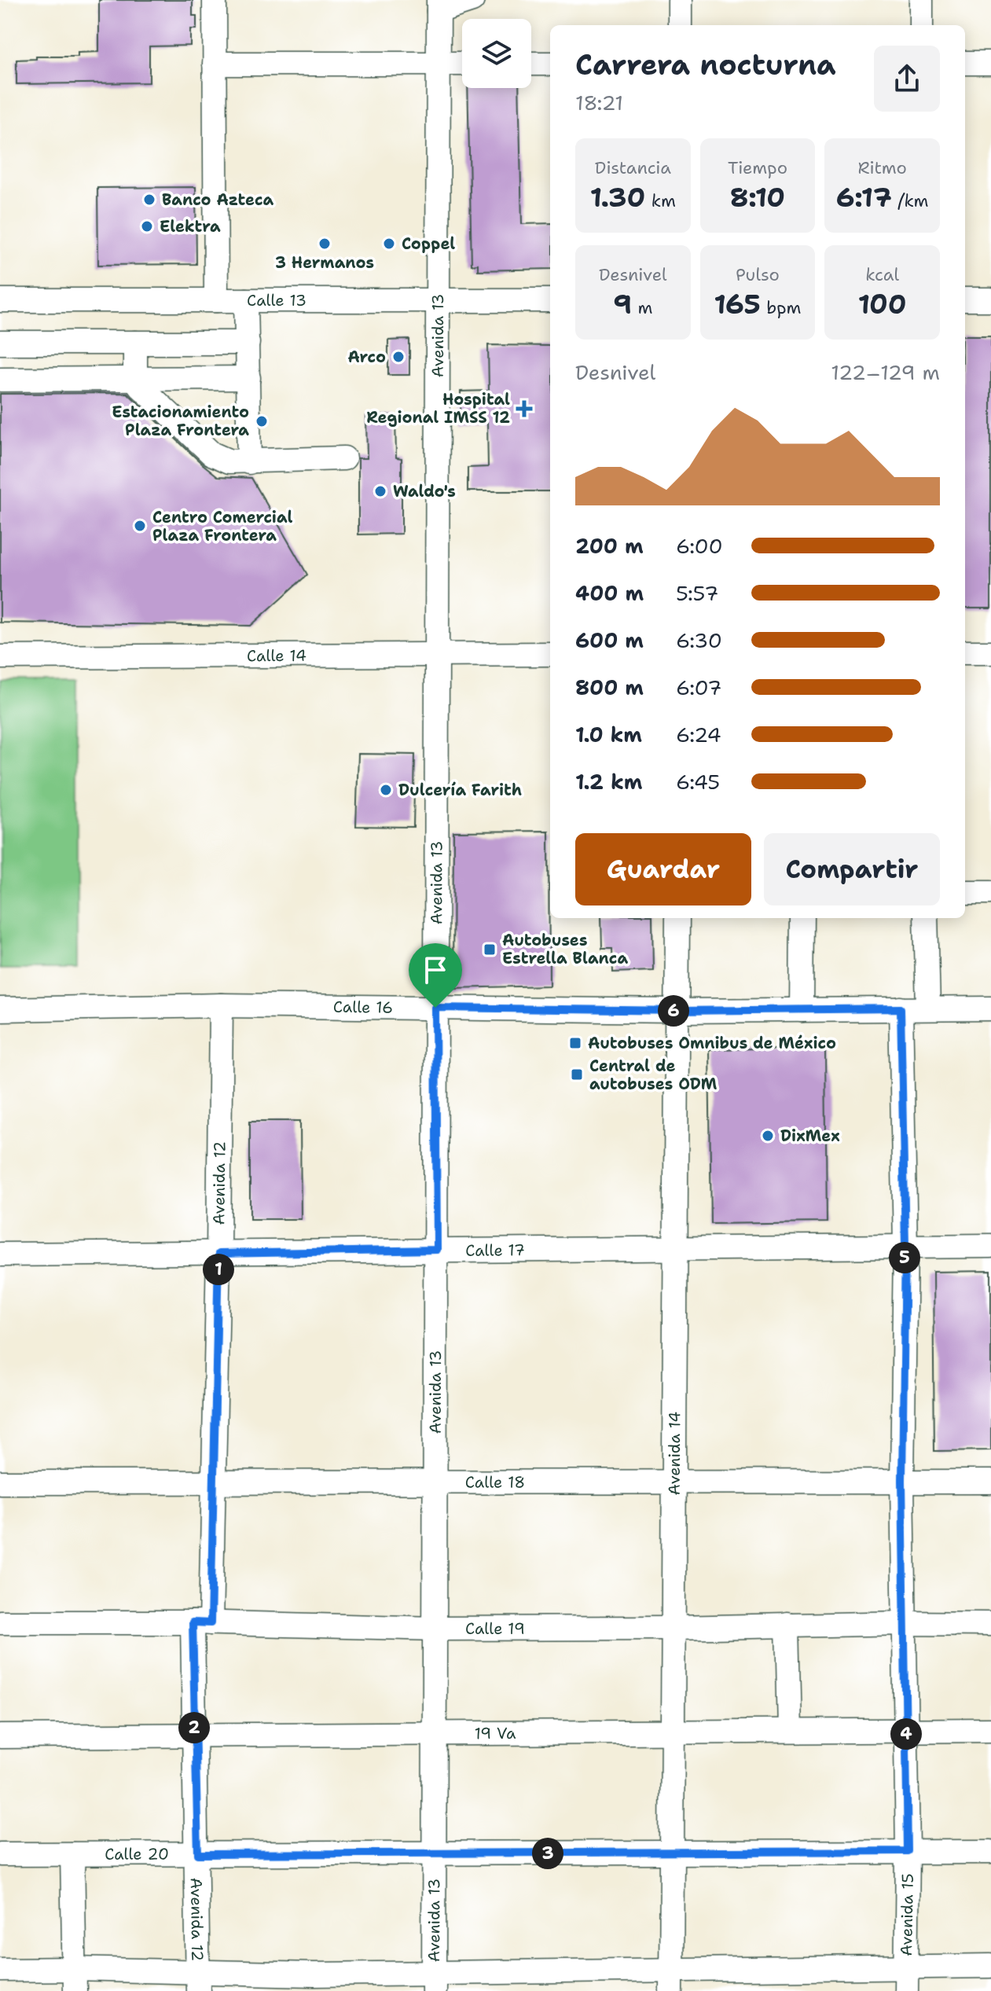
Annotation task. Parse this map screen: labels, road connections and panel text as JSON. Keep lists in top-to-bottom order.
{
  "streets": {
    "street": [
      "Calle 13",
      "Avenida 13",
      "Calle 14",
      "Calle 16",
      "Avenida 12",
      "Calle 17",
      "Avenida 14",
      "Calle 18",
      "Calle 19",
      "19 Va",
      "Calle 20",
      "Avenida 15"
    ]
  },
  "crossings": [
    ["Calle 13", "Avenida 13"],
    ["Avenida 13", "Calle 14"],
    ["Avenida 13", "Calle 16"],
    ["Avenida 13", "Calle 17"],
    ["Avenida 13", "Calle 18"],
    ["Avenida 13", "Calle 19"],
    ["Avenida 13", "19 Va"],
    ["Avenida 13", "Calle 20"],
    ["Calle 16", "Avenida 12"],
    ["Calle 16", "Avenida 14"],
    ["Calle 16", "Avenida 15"],
    ["Avenida 12", "Calle 17"],
    ["Avenida 12", "Calle 18"],
    ["Avenida 12", "Calle 19"],
    ["Avenida 12", "19 Va"],
    ["Avenida 12", "Calle 20"],
    ["Calle 17", "Avenida 14"],
    ["Calle 17", "Avenida 15"],
    ["Avenida 14", "Calle 18"],
    ["Avenida 14", "Calle 19"],
    ["Avenida 14", "19 Va"],
    ["Avenida 14", "Calle 20"],
    ["Calle 18", "Avenida 15"],
    ["Calle 19", "Avenida 15"],
    ["19 Va", "Avenida 15"],
    ["Calle 20", "Avenida 15"]
  ],
  "places": {
    "other": [
      "Banco Azteca",
      "Elektra",
      "3 Hermanos",
      "Coppel",
      "Arco",
      "Estacionamiento Plaza Frontera",
      "Waldo's",
      "Centro Comercial Plaza Frontera",
      "Dulcería Farith",
      "DixMex"
    ],
    "health": ["Hospital Regional IMSS 12"],
    "transit": ["Autobuses Estrella Blanca", "Autobuses Omnibus de México", "Central de autobuses ODM"]
  },
  "page": {
    "heading": ["Carrera nocturna", "18:21"],
    "stats": [
      ["Distancia", "1.30 km"],
      ["Tiempo", "8:10"],
      ["Ritmo", "6:17 /km"],
      ["Desnivel", "9 m"],
      ["Pulso", "165 bpm"],
      ["kcal", "100"]
    ],
    "chart": ["Desnivel", "122–129 m"],
    "list": [
      {
        "name": "200 m",
        "note": "6:00"
      },
      {
        "name": "400 m",
        "note": "5:57"
      },
      {
        "name": "600 m",
        "note": "6:30"
      },
      {
        "name": "800 m",
        "note": "6:07"
      },
      {
        "name": "1.0 km",
        "note": "6:24"
      },
      {
        "name": "1.2 km",
        "note": "6:45"
      }
    ],
    "buttons": ["Guardar", "Compartir"],
    "pins": [
      "6",
      "5",
      "1",
      "2",
      "4",
      "3"
    ]
  }
}
